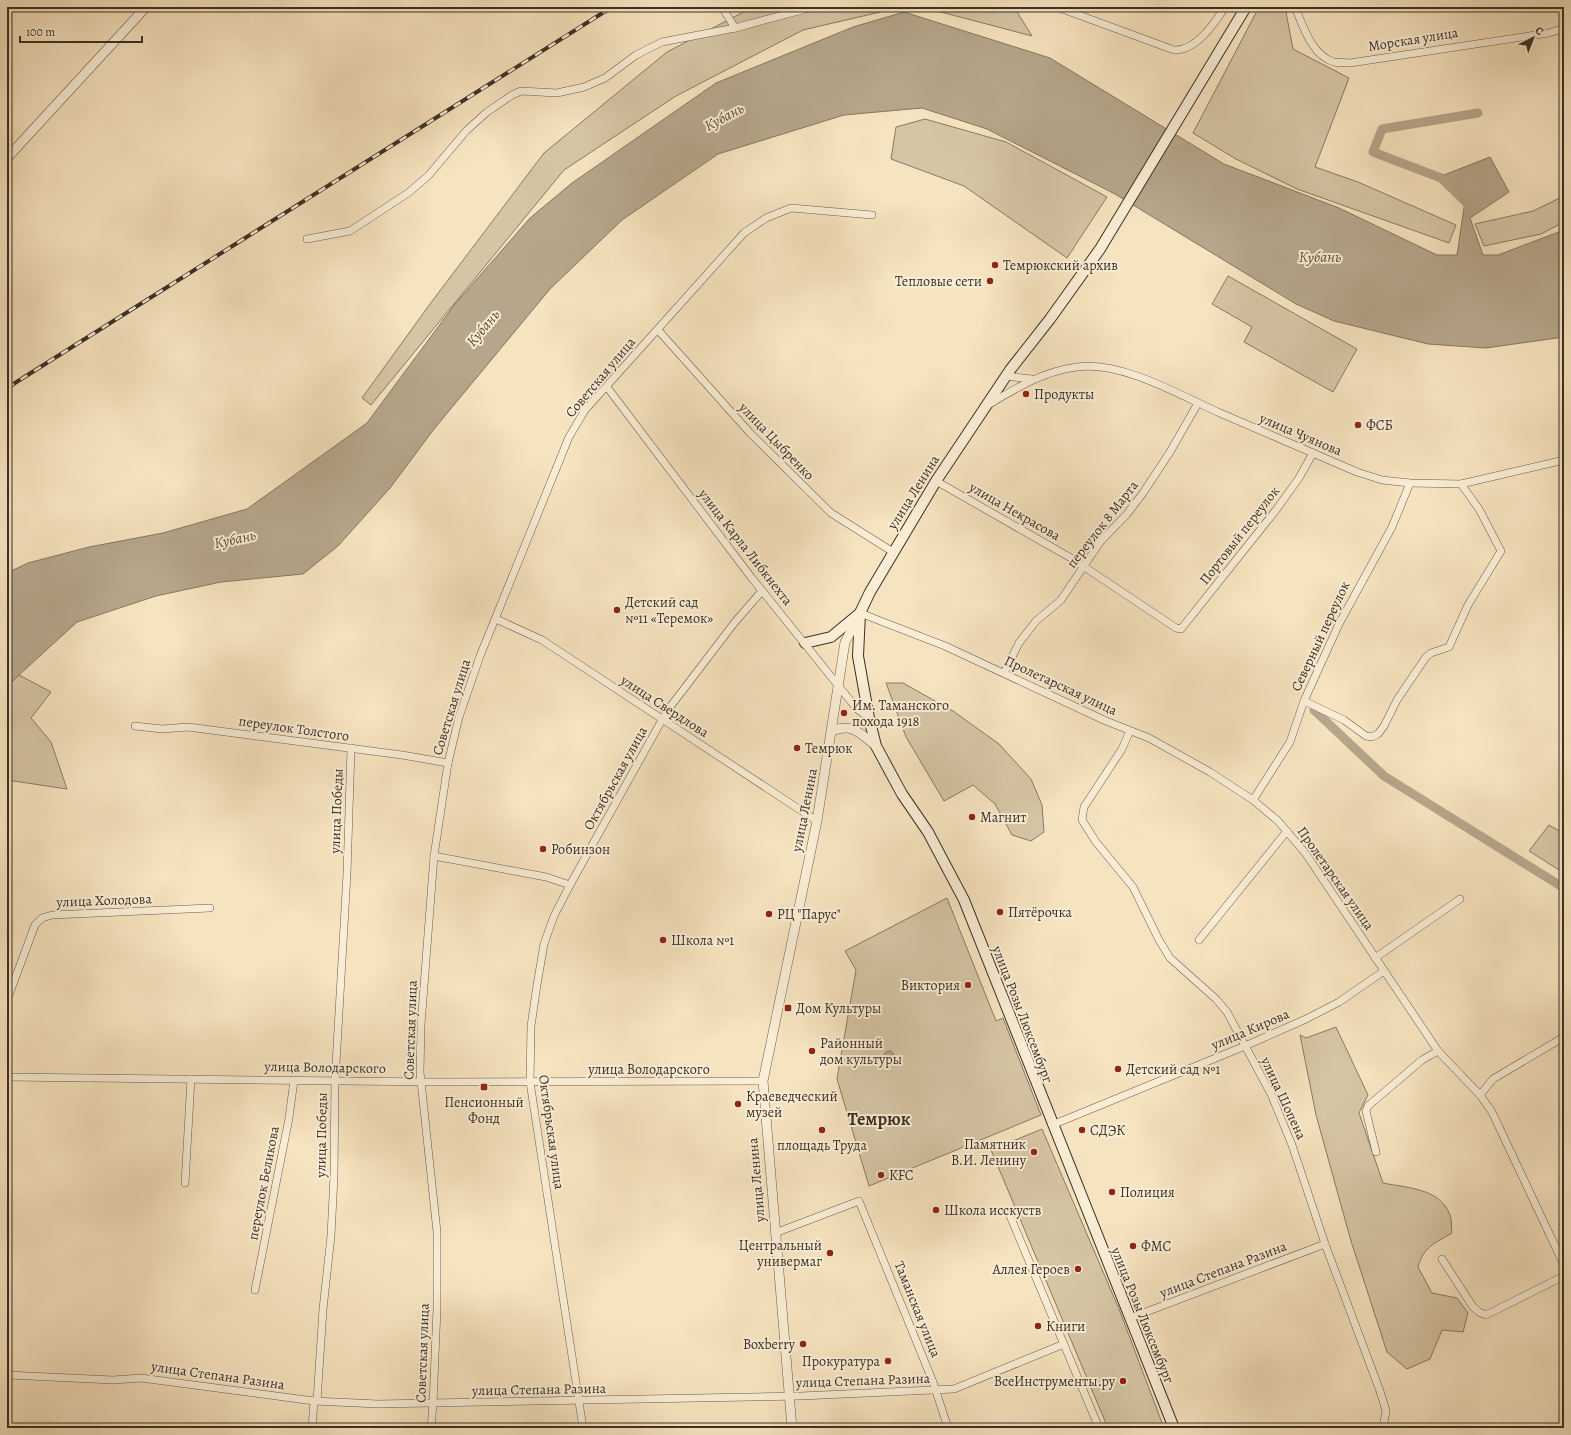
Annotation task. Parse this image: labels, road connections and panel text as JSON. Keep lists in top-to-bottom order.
{
  "streets": {
    "main road": ["улица Ленина", "улица Розы Люксембург"],
    "street": [
      "Морская улица",
      "Советская улица",
      "улица Чуянова",
      "улица Цыбренко",
      "улица Некрасова",
      "переулок 8 Марта",
      "Портовый переулок",
      "улица Карла Либкнехта",
      "Северный переулок",
      "Пролетарская улица",
      "улица Свердлова",
      "переулок Толстого",
      "Октябрьская улица",
      "улица Победы",
      "улица Холодова",
      "улица Кирова",
      "улица Володарского",
      "улица Шопена",
      "переулок Беликова",
      "улица Степана Разина",
      "Таманская улица"
    ]
  },
  "crossings": [
    ["Советская улица", "улица Цыбренко"],
    ["Советская улица", "улица Карла Либкнехта"],
    ["Советская улица", "улица Свердлова"],
    ["Советская улица", "переулок Толстого"],
    ["Советская улица", "улица Володарского"],
    ["Советская улица", "улица Степана Разина"],
    ["улица Чуянова", "улица Ленина"],
    ["улица Чуянова", "переулок 8 Марта"],
    ["улица Чуянова", "Портовый переулок"],
    ["улица Чуянова", "Северный переулок"],
    ["улица Цыбренко", "улица Ленина"],
    ["улица Ленина", "улица Некрасова"],
    ["улица Ленина", "улица Карла Либкнехта"],
    ["улица Ленина", "Пролетарская улица"],
    ["улица Ленина", "улица Свердлова"],
    ["улица Ленина", "улица Розы Люксембург"],
    ["улица Ленина", "улица Володарского"],
    ["улица Ленина", "улица Степана Разина"],
    ["улица Ленина", "Таманская улица"],
    ["улица Некрасова", "переулок 8 Марта"],
    ["улица Некрасова", "Портовый переулок"],
    ["переулок 8 Марта", "Пролетарская улица"],
    ["улица Карла Либкнехта", "Октябрьская улица"],
    ["улица Карла Либкнехта", "улица Розы Люксембург"],
    ["Северный переулок", "Пролетарская улица"],
    ["Пролетарская улица", "улица Розы Люксембург"],
    ["Пролетарская улица", "улица Кирова"],
    ["Пролетарская улица", "улица Шопена"],
    ["улица Свердлова", "Октябрьская улица"],
    ["переулок Толстого", "улица Победы"],
    ["Октябрьская улица", "улица Володарского"],
    ["Октябрьская улица", "улица Степана Разина"],
    ["улица Победы", "улица Володарского"],
    ["улица Победы", "улица Степана Разина"],
    ["улица Розы Люксембург", "улица Кирова"],
    ["улица Розы Люксембург", "улица Степана Разина"],
    ["улица Кирова", "улица Шопена"],
    ["улица Володарского", "переулок Беликова"],
    ["улица Шопена", "улица Степана Разина"],
    ["улица Степана Разина", "Таманская улица"]
  ],
  "districts": ["Темрюк"],
  "water": ["Кубань"],
  "places": {
    "other": [
      "Темрюкский архив",
      "Тепловые сети",
      "Продукты",
      "ФСБ",
      "Детский сад №11 «Теремок»",
      "Им. Таманского похода 1918",
      "Темрюк",
      "Магнит",
      "Робинзон",
      "Пятёрочка",
      "РЦ \"Парус\"",
      "Школа №1",
      "Виктория",
      "Районный дом культуры",
      "Детский сад №1",
      "Краеведческий музей",
      "площадь Труда",
      "СДЭК",
      "Памятник В.И. Ленину",
      "KFC",
      "Полиция",
      "Школа исскуств",
      "ФМС",
      "Центральный универмаг",
      "Аллея Героев",
      "Книги",
      "Boxberry",
      "Прокуратура",
      "ВсеИнструменты.ру"
    ],
    "transit": ["Дом Культуры", "Пенсионный Фонд"]
  },
  "scale_bar": "100 m",
  "north": "top right"
}
